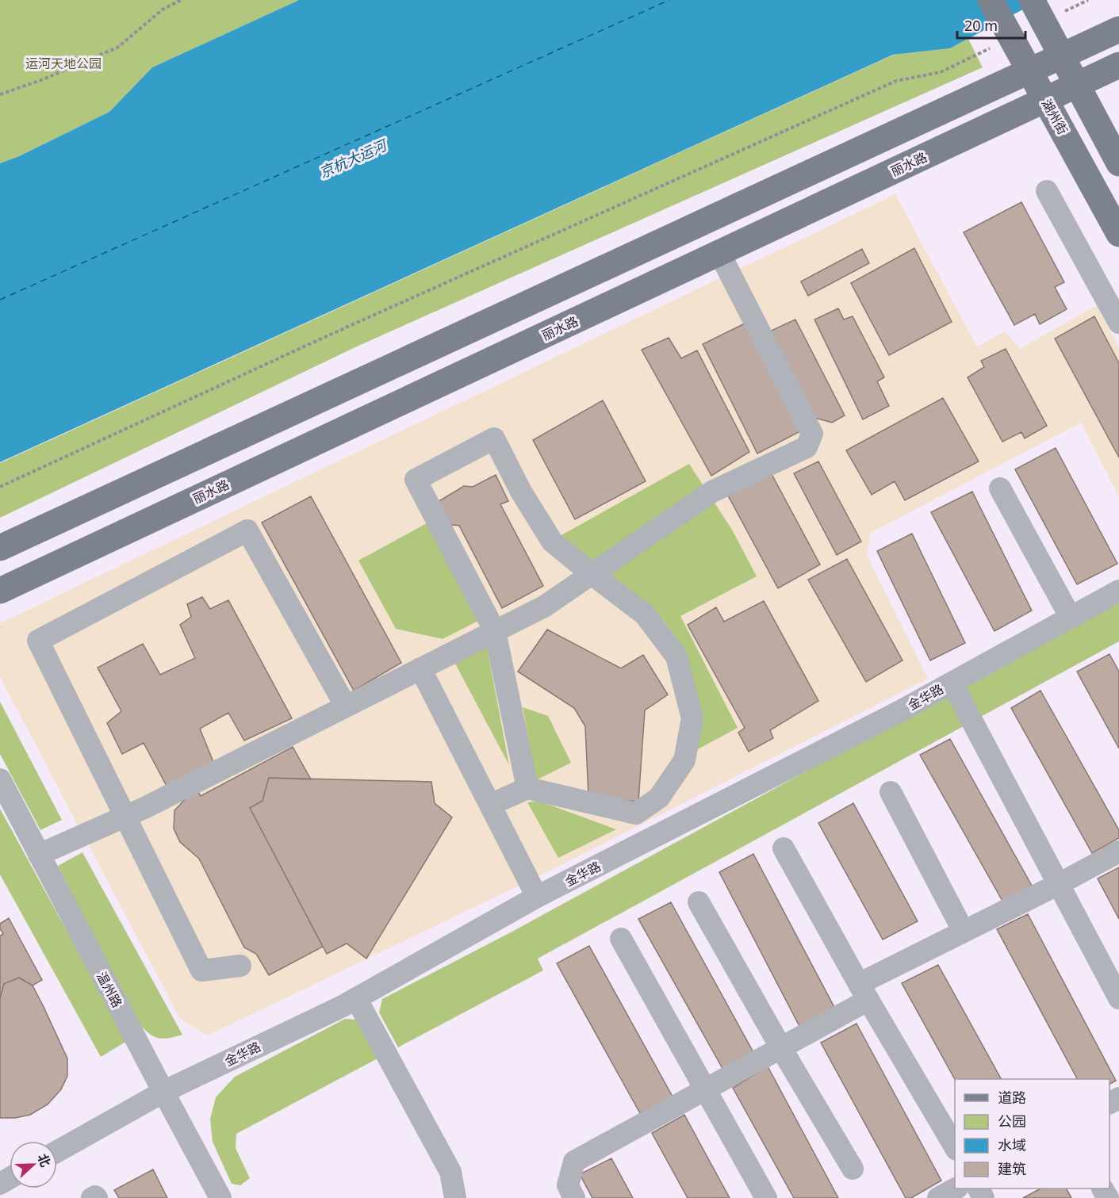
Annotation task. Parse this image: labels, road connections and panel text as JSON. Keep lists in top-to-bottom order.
{
  "streets": {
    "main road": ["湖州街", "丽水路"],
    "street": ["金华路", "温州路"]
  },
  "crossings": [
    ["金华路", "温州路"]
  ],
  "water": ["京杭大运河"],
  "parks": ["运河天地公园"],
  "legend": [
    "道路",
    "公园",
    "水域",
    "建筑"
  ],
  "scale_bar": "20 m",
  "north": "right"
}
